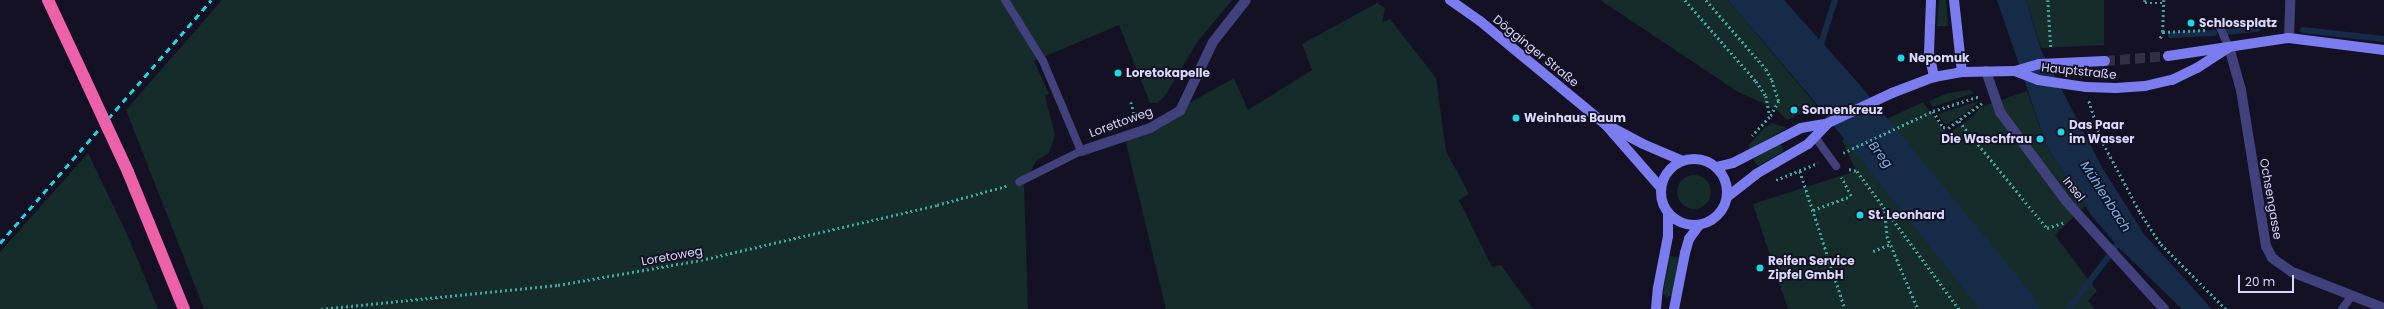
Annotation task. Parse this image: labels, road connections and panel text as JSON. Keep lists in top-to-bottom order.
{
  "streets": {
    "main road": ["Dögginger Straße", "Hauptstraße"],
    "street": ["Lorettoweg", "Insel", "Ochsengasse"],
    "path": ["Loretoweg"]
  },
  "crossings": [
    ["Hauptstraße", "Insel"],
    ["Hauptstraße", "Ochsengasse"],
    ["Lorettoweg", "Loretoweg"]
  ],
  "water": ["Breg", "Mühlenbach"],
  "places": [
    "Schlossplatz",
    "Nepomuk",
    "Loretokapelle",
    "Sonnenkreuz",
    "Weinhaus Baum",
    "Das Paar im Wasser",
    "Die Waschfrau",
    "St. Leonhard",
    "Reifen Service Zipfel GmbH"
  ],
  "scale_bar": "20 m"
}
